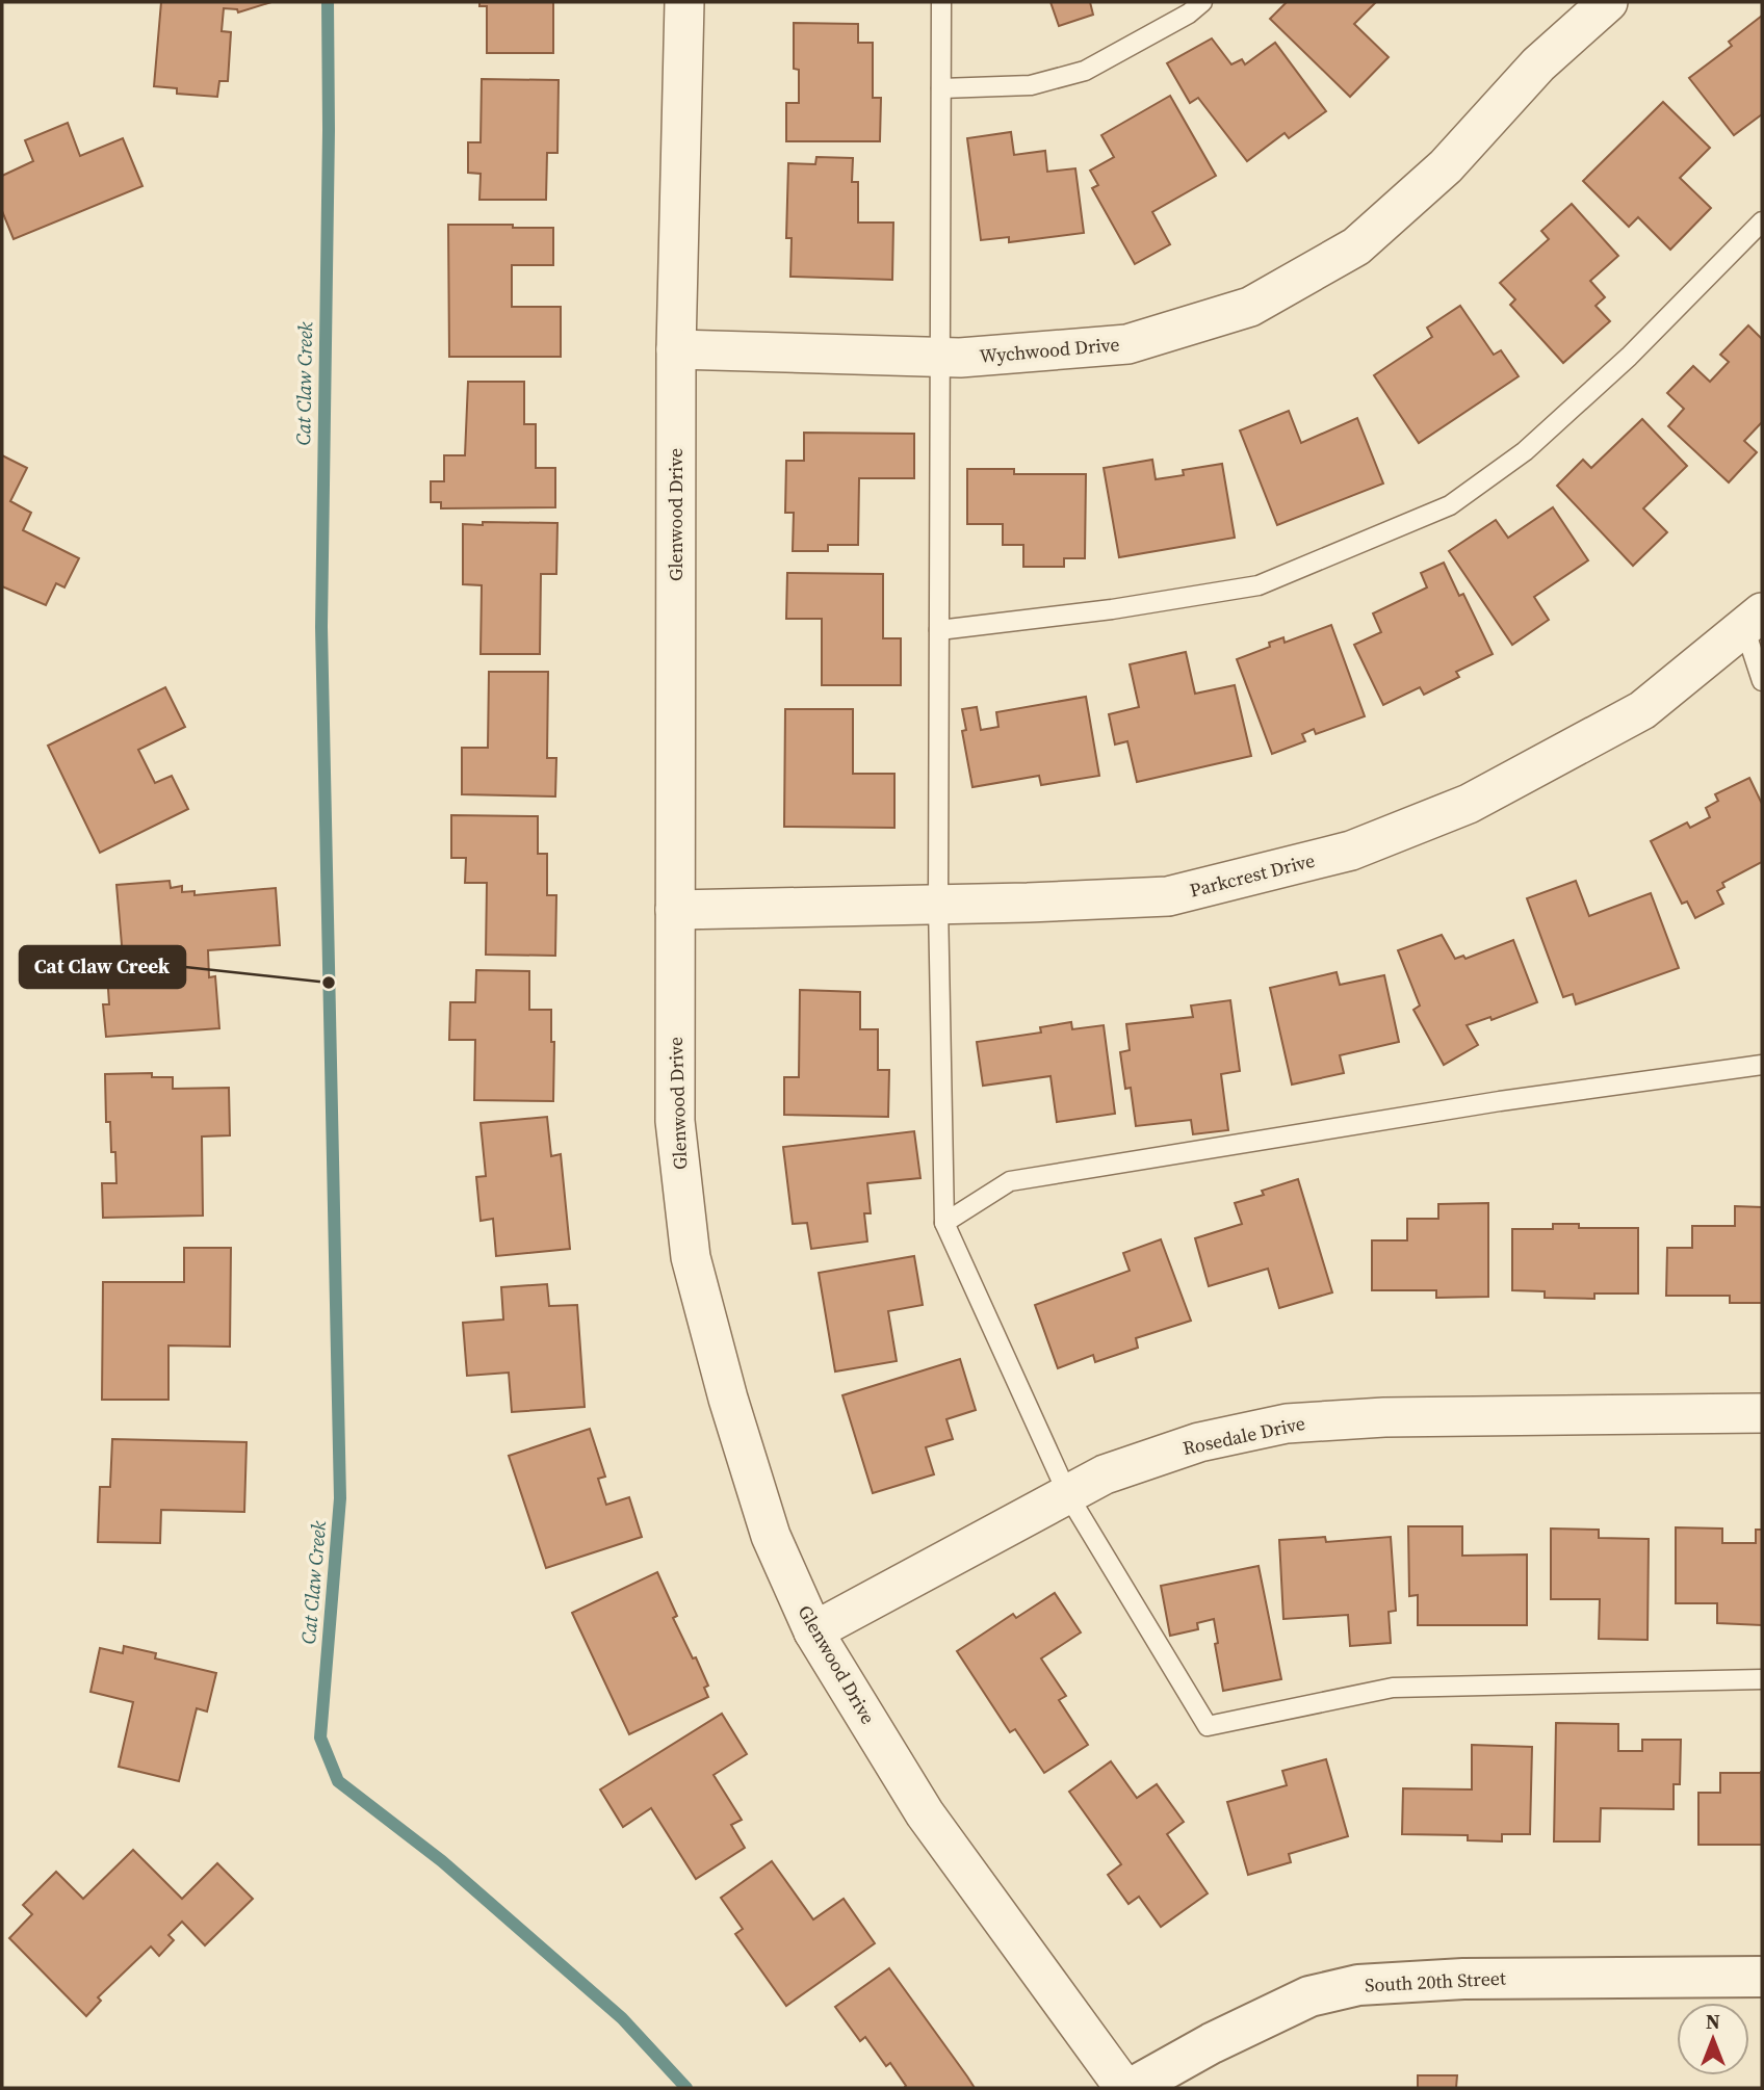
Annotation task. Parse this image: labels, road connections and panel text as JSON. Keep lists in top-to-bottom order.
{
  "streets": {
    "street": [
      "Wychwood Drive",
      "Glenwood Drive",
      "Parkcrest Drive",
      "Rosedale Drive",
      "South 20th Street"
    ]
  },
  "crossings": [
    ["Wychwood Drive", "Glenwood Drive"],
    ["Glenwood Drive", "Parkcrest Drive"],
    ["Glenwood Drive", "Rosedale Drive"]
  ],
  "water": ["Cat Claw Creek"],
  "places": ["Cat Claw Creek"],
  "north": "top"
}
